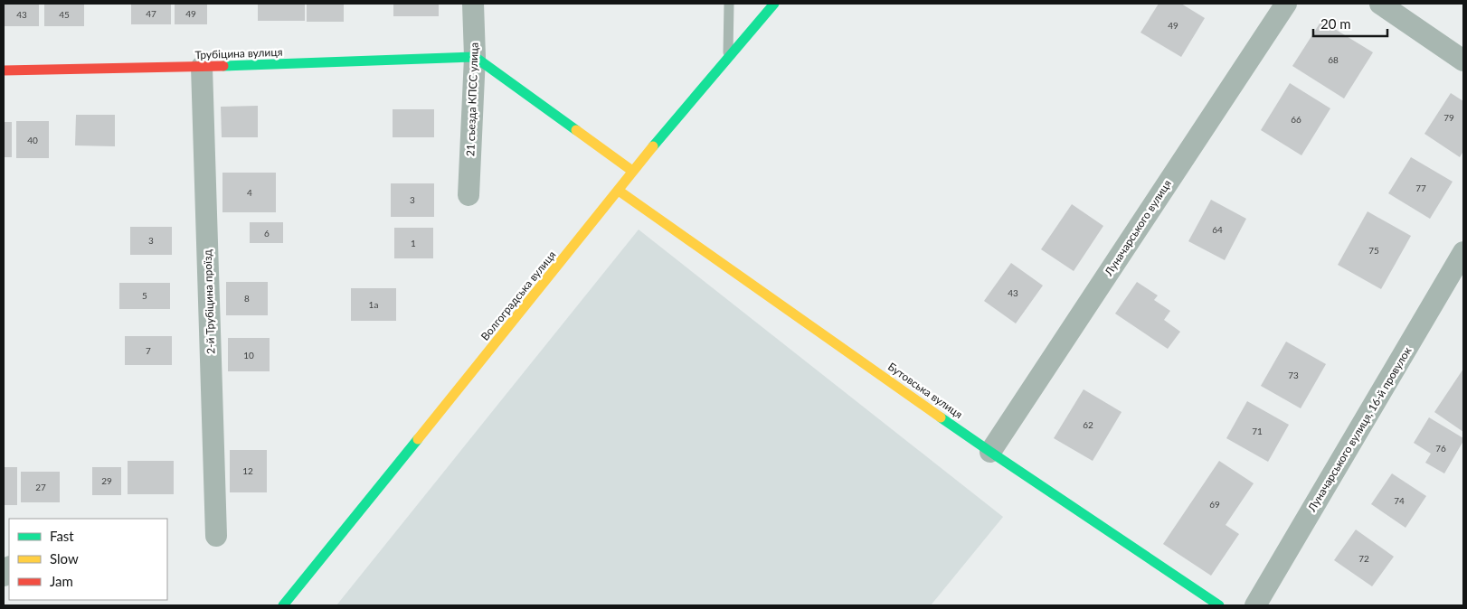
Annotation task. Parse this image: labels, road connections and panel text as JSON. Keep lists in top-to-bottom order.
{
  "streets": {
    "street": [
      "Трубіцина вулиця",
      "21 съезда КПСС улица",
      "Луначарського вулиця",
      "Волгоградська вулиця",
      "2-й Трубіцина проїзд",
      "Бутовська вулиця",
      "Луначарського вулиця, 16-й провулок"
    ]
  },
  "crossings": [
    ["Трубіцина вулиця", "21 съезда КПСС улица"],
    ["Трубіцина вулиця", "2-й Трубіцина проїзд"],
    ["Луначарського вулиця", "Бутовська вулиця"],
    ["Волгоградська вулиця", "Бутовська вулиця"]
  ],
  "house_numbers": [
    "47",
    "49",
    "43",
    "45",
    "49",
    "68",
    "79",
    "66",
    "40",
    "77",
    "4",
    "3",
    "64",
    "6",
    "3",
    "1",
    "75",
    "43",
    "5",
    "8",
    "1а",
    "7",
    "10",
    "73",
    "62",
    "71",
    "76",
    "12",
    "29",
    "27",
    "74",
    "69",
    "72"
  ],
  "legend": ["Fast", "Slow", "Jam"],
  "scale_bar": "20 m"
}
